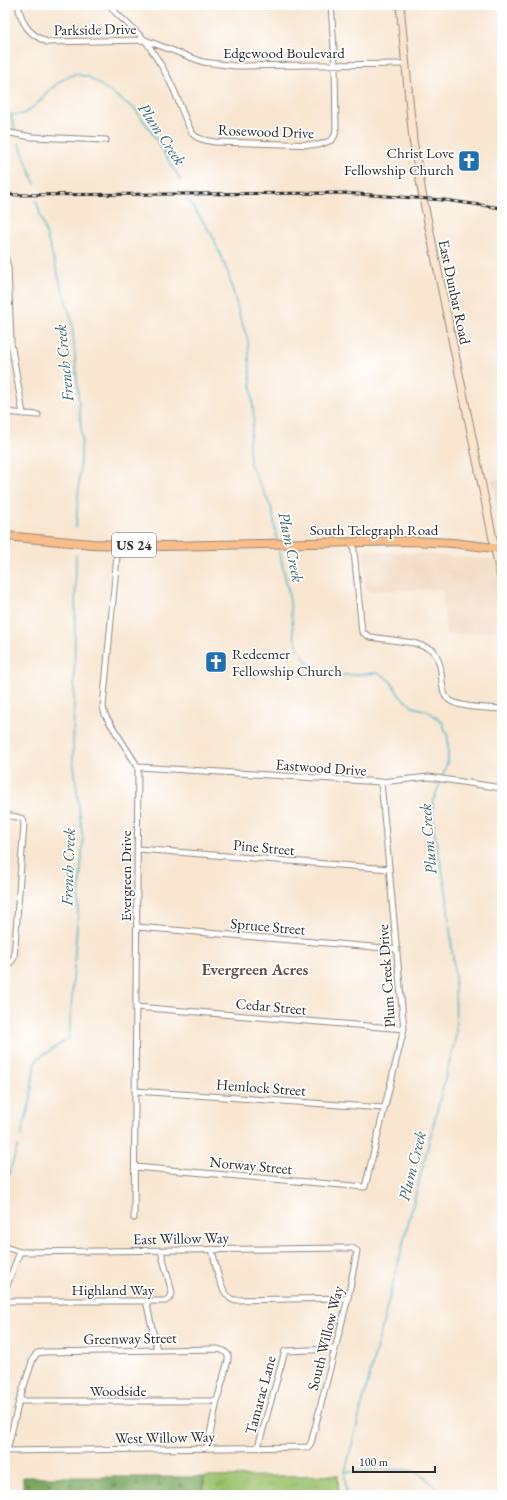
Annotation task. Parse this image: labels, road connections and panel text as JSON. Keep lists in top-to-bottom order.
{
  "streets": {
    "main road": ["South Telegraph Road", "US 24"],
    "street": [
      "Parkside Drive",
      "Edgewood Boulevard",
      "Rosewood Drive",
      "East Dunbar Road",
      "Eastwood Drive",
      "Pine Street",
      "Evergreen Drive",
      "Spruce Street",
      "Plum Creek Drive",
      "Cedar Street",
      "Hemlock Street",
      "Norway Street",
      "East Willow Way",
      "Highland Way",
      "Greenway Street",
      "South Willow Way",
      "Woodside",
      "Tamarac Lane",
      "West Willow Way"
    ]
  },
  "crossings": [
    ["Parkside Drive", "Edgewood Boulevard"],
    ["Parkside Drive", "Rosewood Drive"],
    ["Edgewood Boulevard", "Rosewood Drive"],
    ["Edgewood Boulevard", "East Dunbar Road"],
    ["East Dunbar Road", "South Telegraph Road"],
    ["Eastwood Drive", "Evergreen Drive"],
    ["Eastwood Drive", "Plum Creek Drive"],
    ["Pine Street", "Evergreen Drive"],
    ["Pine Street", "Plum Creek Drive"],
    ["Evergreen Drive", "Spruce Street"],
    ["Evergreen Drive", "Cedar Street"],
    ["Evergreen Drive", "Hemlock Street"],
    ["Evergreen Drive", "Norway Street"],
    ["Spruce Street", "Plum Creek Drive"],
    ["Plum Creek Drive", "Cedar Street"],
    ["Plum Creek Drive", "Hemlock Street"],
    ["Plum Creek Drive", "Norway Street"],
    ["East Willow Way", "Highland Way"],
    ["East Willow Way", "South Willow Way"],
    ["Greenway Street", "Woodside"],
    ["Greenway Street", "West Willow Way"],
    ["South Willow Way", "Tamarac Lane"],
    ["South Willow Way", "West Willow Way"],
    ["Tamarac Lane", "West Willow Way"]
  ],
  "districts": ["Evergreen Acres"],
  "water": ["Plum Creek", "French Creek"],
  "places": {
    "church": ["Christ Love Fellowship Church", "Redeemer Fellowship Church"]
  },
  "scale_bar": "100 m"
}
